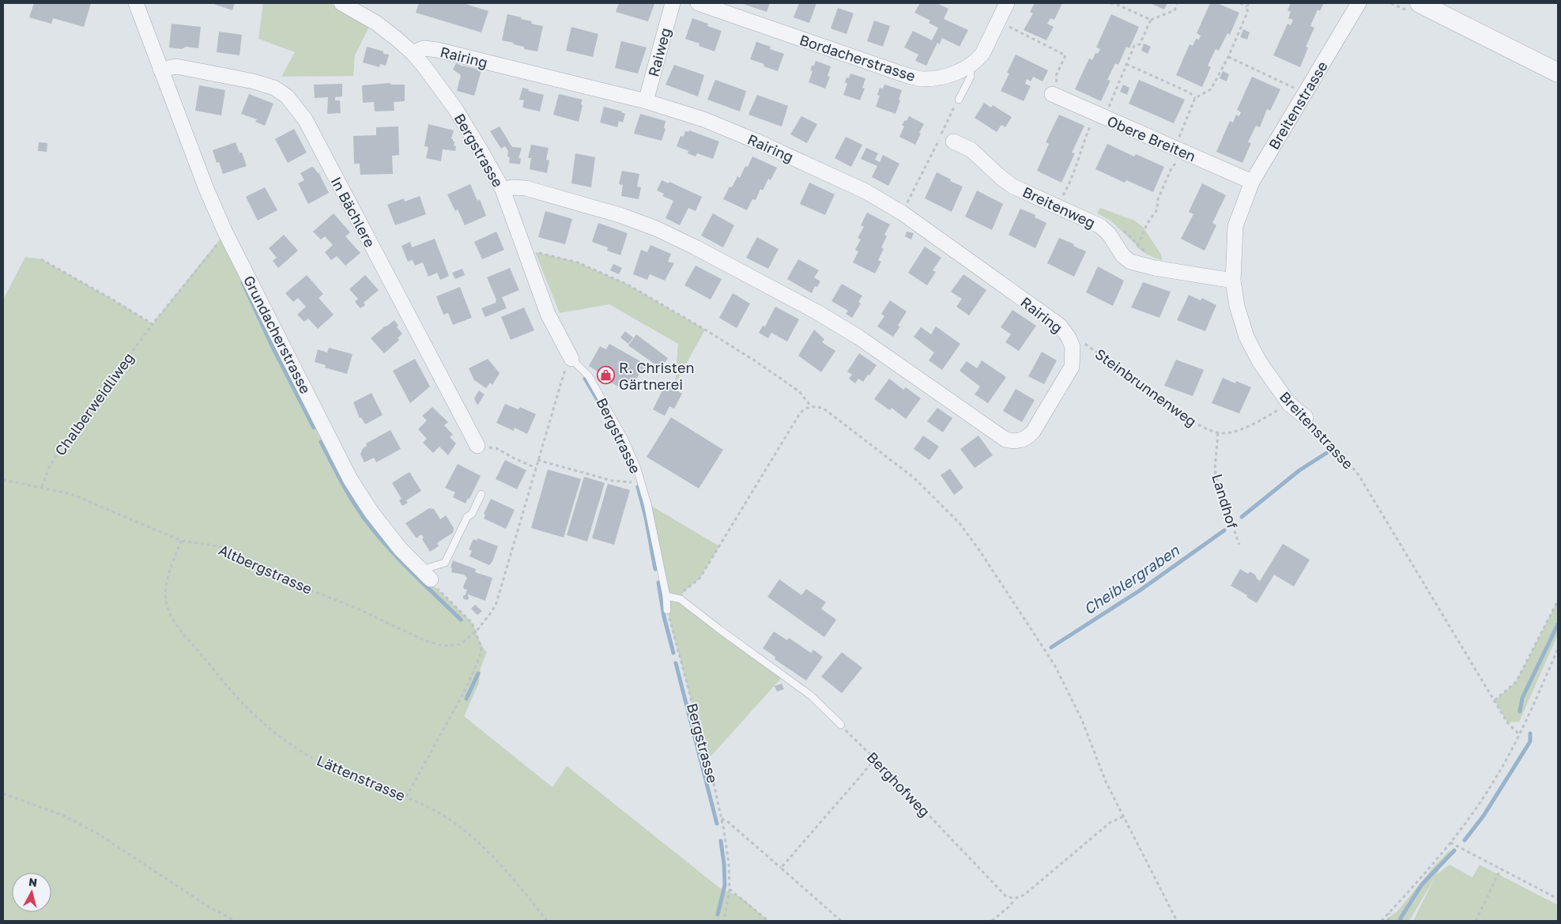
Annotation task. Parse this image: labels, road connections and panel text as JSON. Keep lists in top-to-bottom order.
{
  "streets": {
    "street": [
      "Raiweg",
      "Rairing",
      "Bordacherstrasse",
      "Breitenstrasse",
      "Obere Breiten",
      "Bergstrasse",
      "Breitenweg",
      "In Bächlere",
      "Grundacherstrasse"
    ],
    "path": [
      "Steinbrunnenweg",
      "Chalberweidliweg",
      "Landhof",
      "Altbergstrasse",
      "Lättenstrasse",
      "Berghofweg"
    ]
  },
  "crossings": [
    ["Raiweg", "Rairing"],
    ["Rairing", "Bergstrasse"],
    ["Rairing", "Steinbrunnenweg"],
    ["Breitenstrasse", "Obere Breiten"],
    ["Breitenstrasse", "Breitenweg"],
    ["Bergstrasse", "Altbergstrasse"],
    ["In Bächlere", "Grundacherstrasse"],
    ["Grundacherstrasse", "Chalberweidliweg"],
    ["Steinbrunnenweg", "Landhof"],
    ["Chalberweidliweg", "Altbergstrasse"],
    ["Altbergstrasse", "Lättenstrasse"]
  ],
  "water": ["Cheiblergraben"],
  "places": {
    "shop": ["R. Christen Gärtnerei"]
  },
  "north": "top"
}
